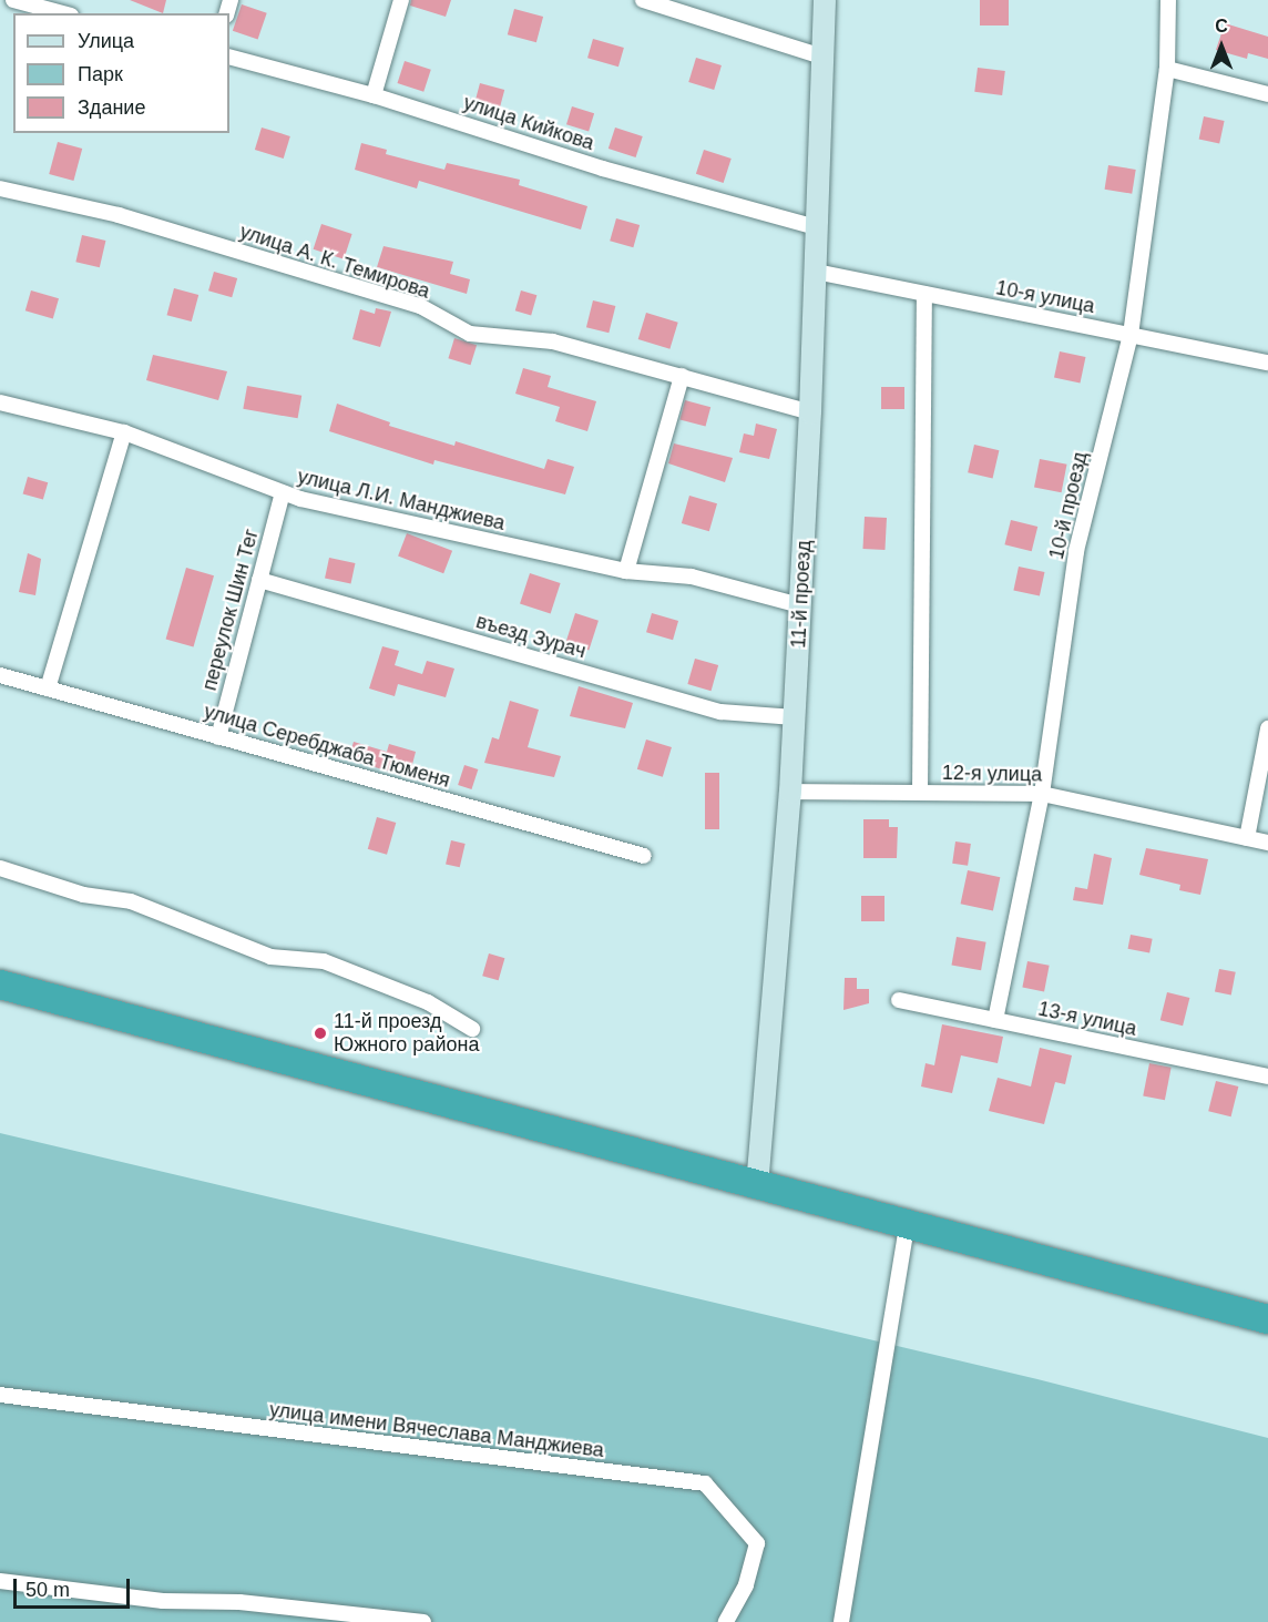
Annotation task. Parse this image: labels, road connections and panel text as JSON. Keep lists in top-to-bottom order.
{
  "streets": {
    "street": [
      "улица Кийкова",
      "улица А. К. Темирова",
      "10-я улица",
      "улица Л.И. Манджиева",
      "10-й проезд",
      "11-й проезд",
      "переулок Шин Тег",
      "въезд Зурач",
      "улица Серебджаба Тюменя",
      "12-я улица",
      "13-я улица",
      "улица имени Вячеслава Манджиева"
    ]
  },
  "crossings": [
    ["улица Кийкова", "11-й проезд"],
    ["улица А. К. Темирова", "11-й проезд"],
    ["10-я улица", "10-й проезд"],
    ["10-я улица", "11-й проезд"],
    ["улица Л.И. Манджиева", "11-й проезд"],
    ["улица Л.И. Манджиева", "переулок Шин Тег"],
    ["10-й проезд", "12-я улица"],
    ["10-й проезд", "13-я улица"],
    ["11-й проезд", "въезд Зурач"],
    ["11-й проезд", "12-я улица"],
    ["переулок Шин Тег", "въезд Зурач"],
    ["переулок Шин Тег", "улица Серебджаба Тюменя"]
  ],
  "places": ["11-й проезд Южного района"],
  "legend": ["Улица", "Парк", "Здание"],
  "scale_bar": "50 m",
  "north": "top"
}
